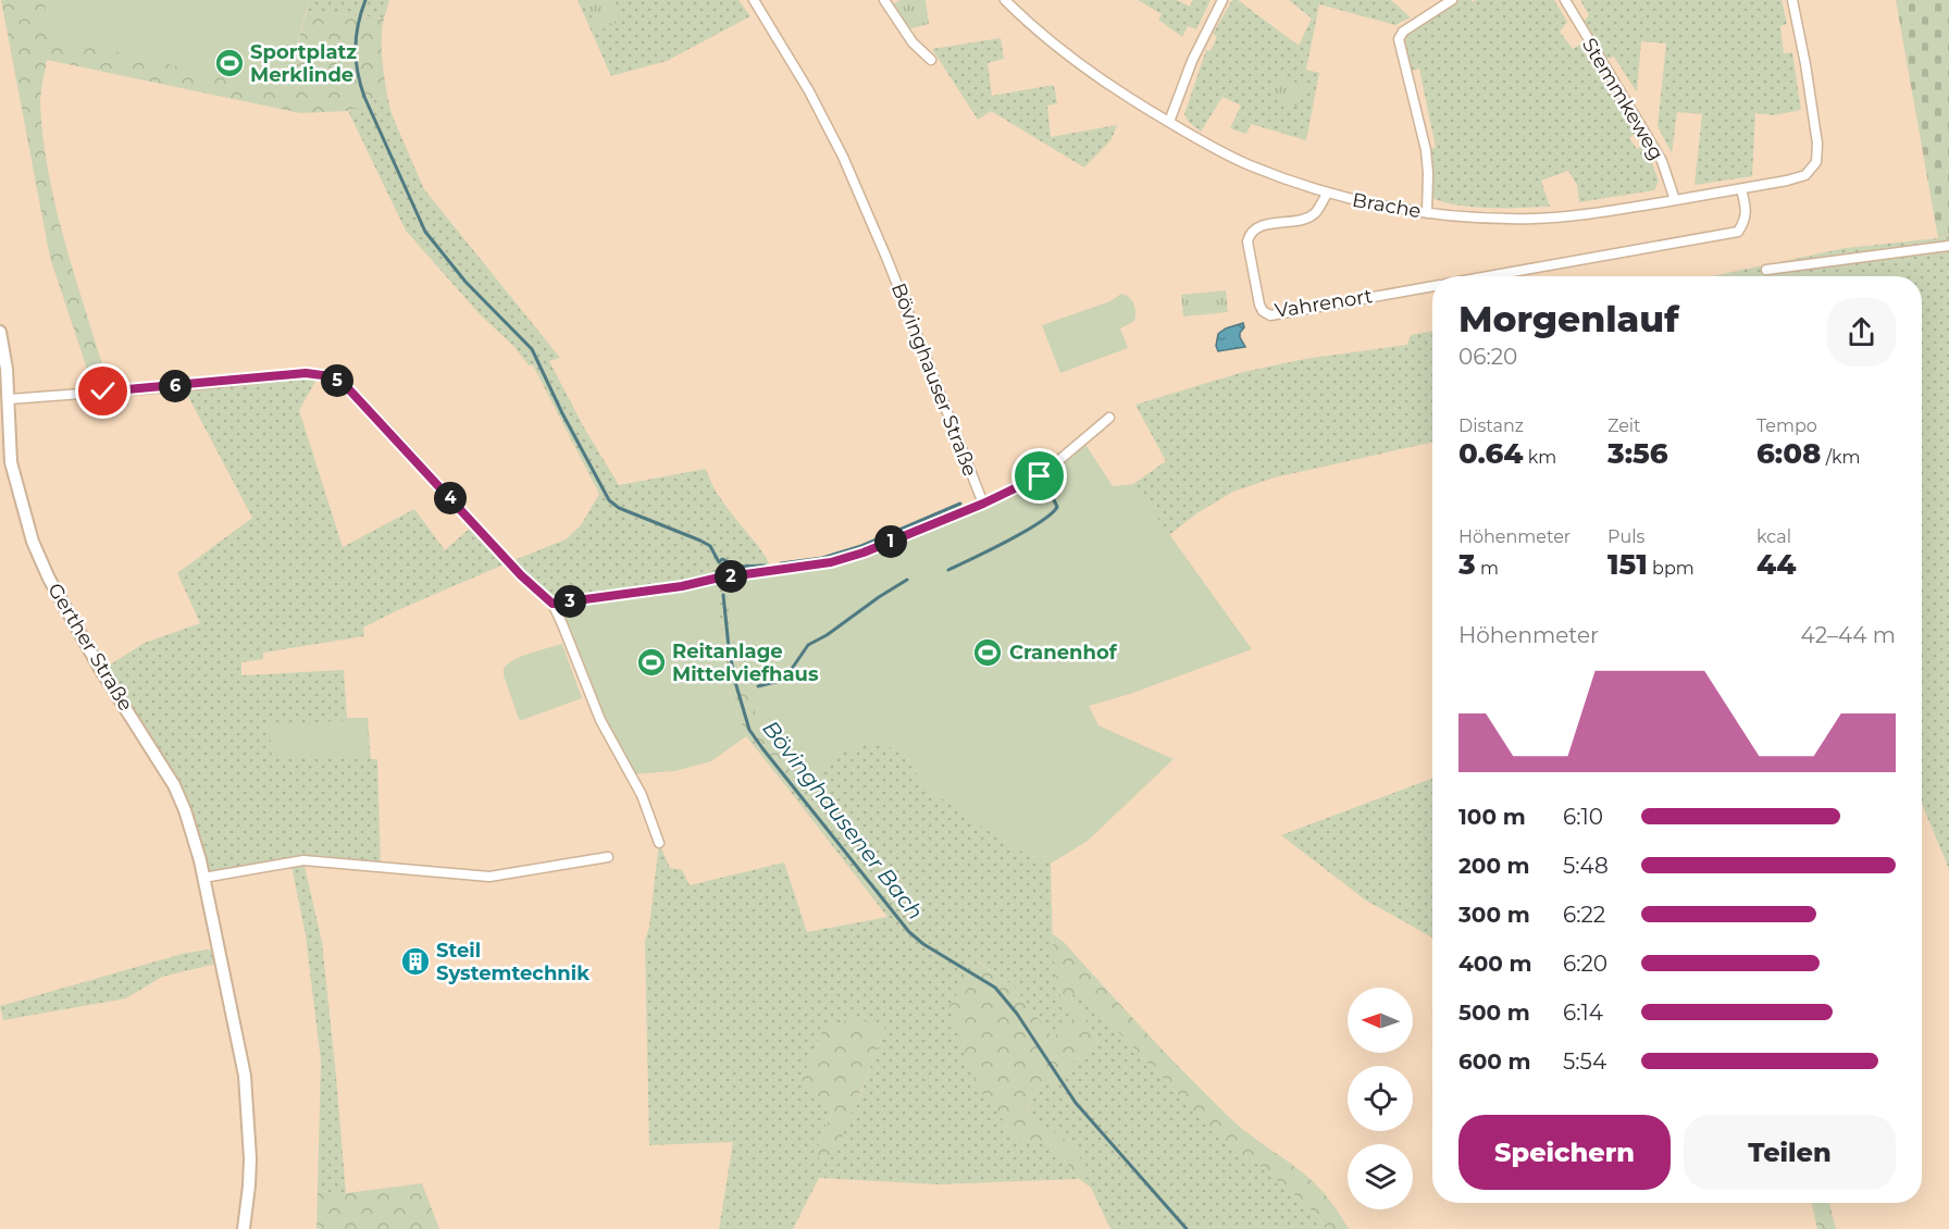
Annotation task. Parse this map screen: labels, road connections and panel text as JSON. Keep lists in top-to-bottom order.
{
  "streets": {
    "street": [
      "Stemmkeweg",
      "Brache",
      "Vahrenort",
      "Bövinghauser Straße",
      "Gerther Straße"
    ]
  },
  "crossings": [
    ["Stemmkeweg", "Brache"],
    ["Brache", "Vahrenort"]
  ],
  "water": ["Bövinghausener Bach"],
  "places": {
    "sports": ["Sportplatz Merklinde", "Cranenhof", "Reitanlage Mittelviefhaus"],
    "building": ["Steil Systemtechnik"]
  },
  "north": "left",
  "page": {
    "heading": ["Morgenlauf", "06:20"],
    "pins": [
      "5",
      "6",
      "4",
      "1",
      "2",
      "3"
    ],
    "stats": [
      ["Distanz", "0.64 km"],
      ["Zeit", "3:56"],
      ["Tempo", "6:08 /km"],
      ["Höhenmeter", "3 m"],
      ["Puls", "151 bpm"],
      ["kcal", "44"]
    ],
    "chart": ["Höhenmeter", "42–44 m"],
    "list": [
      {
        "name": "100 m",
        "note": "6:10"
      },
      {
        "name": "200 m",
        "note": "5:48"
      },
      {
        "name": "300 m",
        "note": "6:22"
      },
      {
        "name": "400 m",
        "note": "6:20"
      },
      {
        "name": "500 m",
        "note": "6:14"
      },
      {
        "name": "600 m",
        "note": "5:54"
      }
    ],
    "buttons": ["Speichern", "Teilen"]
  }
}
